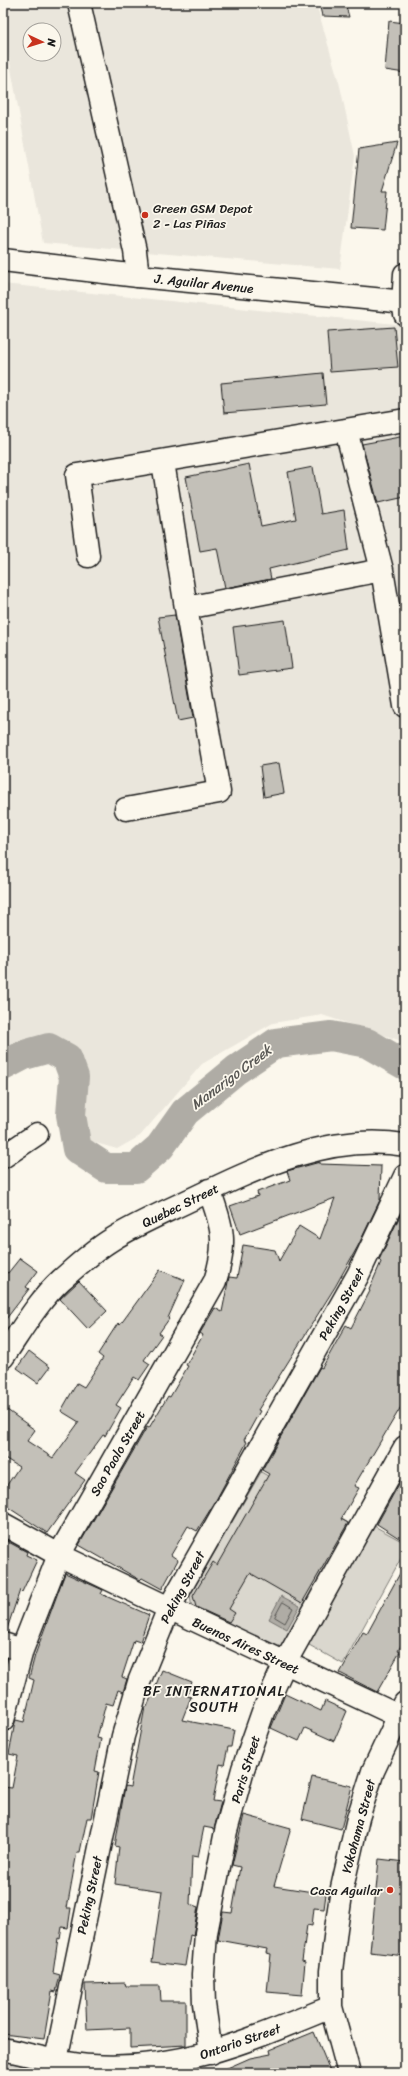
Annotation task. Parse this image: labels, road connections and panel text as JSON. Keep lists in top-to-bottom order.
{
  "streets": {
    "street": [
      "J. Aguilar Avenue",
      "Quebec Street",
      "Peking Street",
      "Sao Paolo Street",
      "Buenos Aires Street",
      "Paris Street",
      "Yokohama Street",
      "Ontario Street"
    ]
  },
  "crossings": [
    ["Quebec Street", "Sao Paolo Street"],
    ["Peking Street", "Buenos Aires Street"],
    ["Peking Street", "Ontario Street"],
    ["Sao Paolo Street", "Buenos Aires Street"],
    ["Buenos Aires Street", "Paris Street"],
    ["Buenos Aires Street", "Yokohama Street"],
    ["Paris Street", "Ontario Street"],
    ["Yokohama Street", "Ontario Street"]
  ],
  "districts": ["BF INTERNATIONAL SOUTH"],
  "water": ["Manarigo Creek"],
  "places": ["Green GSM Depot 2 - Las Piñas", "Casa Aguilar"],
  "north": "right"
}
